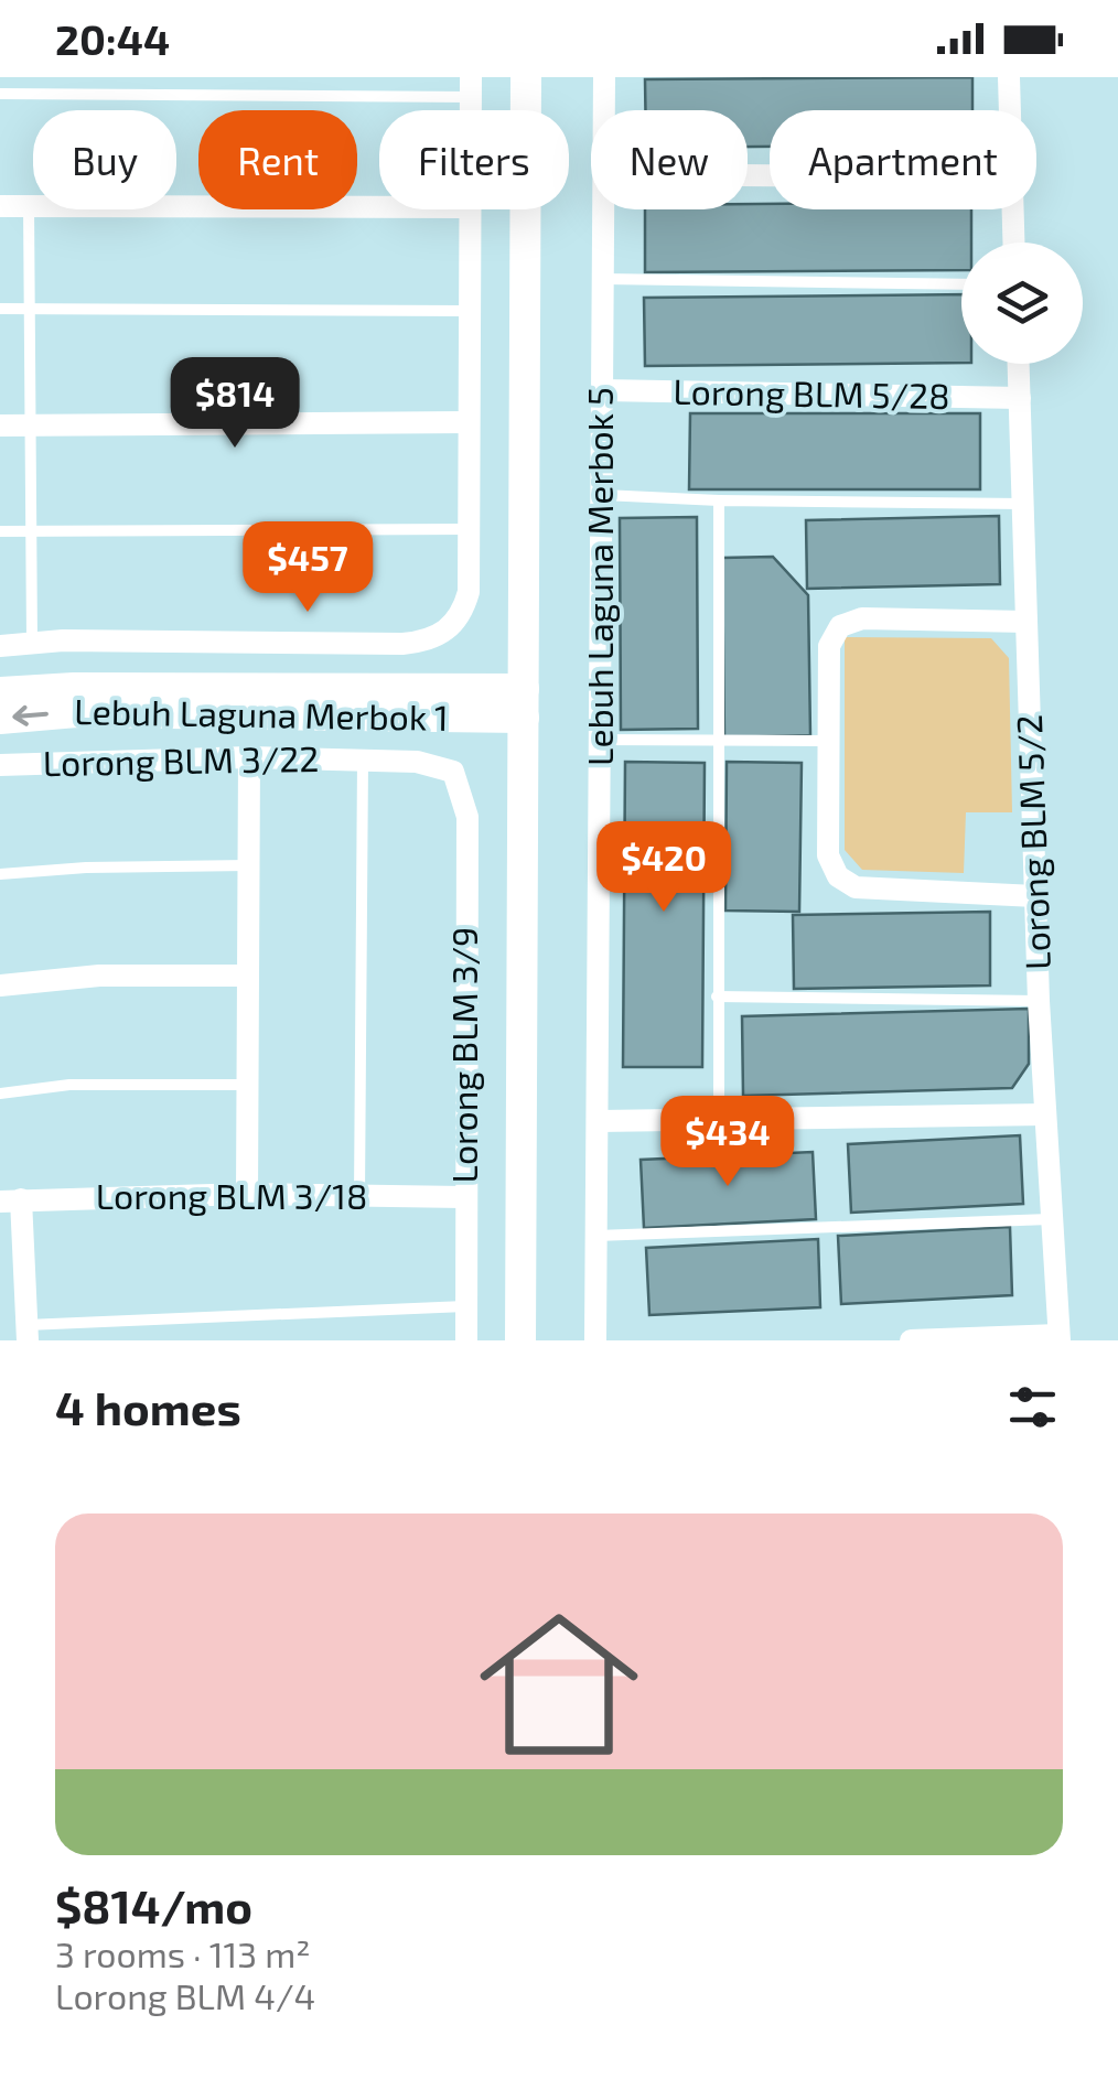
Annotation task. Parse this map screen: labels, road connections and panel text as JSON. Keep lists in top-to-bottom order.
{
  "streets": {
    "street": [
      "Lorong BLM 5/28",
      "Lebuh Laguna Merbok 5",
      "Lebuh Laguna Merbok 1",
      "Lorong BLM 3/22",
      "Lorong BLM 5/2",
      "Lorong BLM 3/9",
      "Lorong BLM 3/18"
    ]
  },
  "crossings": [
    ["Lorong BLM 5/28", "Lebuh Laguna Merbok 5"],
    ["Lorong BLM 5/28", "Lorong BLM 5/2"],
    ["Lorong BLM 3/22", "Lorong BLM 3/9"],
    ["Lorong BLM 3/9", "Lorong BLM 3/18"]
  ],
  "page": {
    "status": "20:44",
    "chip": [
      "Buy",
      "Rent",
      "Filters",
      "New",
      "Apartment"
    ],
    "price": [
      "$814",
      "$457",
      "$420",
      "$434"
    ],
    "heading": "4 homes",
    "list": [
      {
        "name": "$814/mo",
        "note": "3 rooms · 113 m² · Lorong BLM 4/4"
      }
    ]
  }
}
